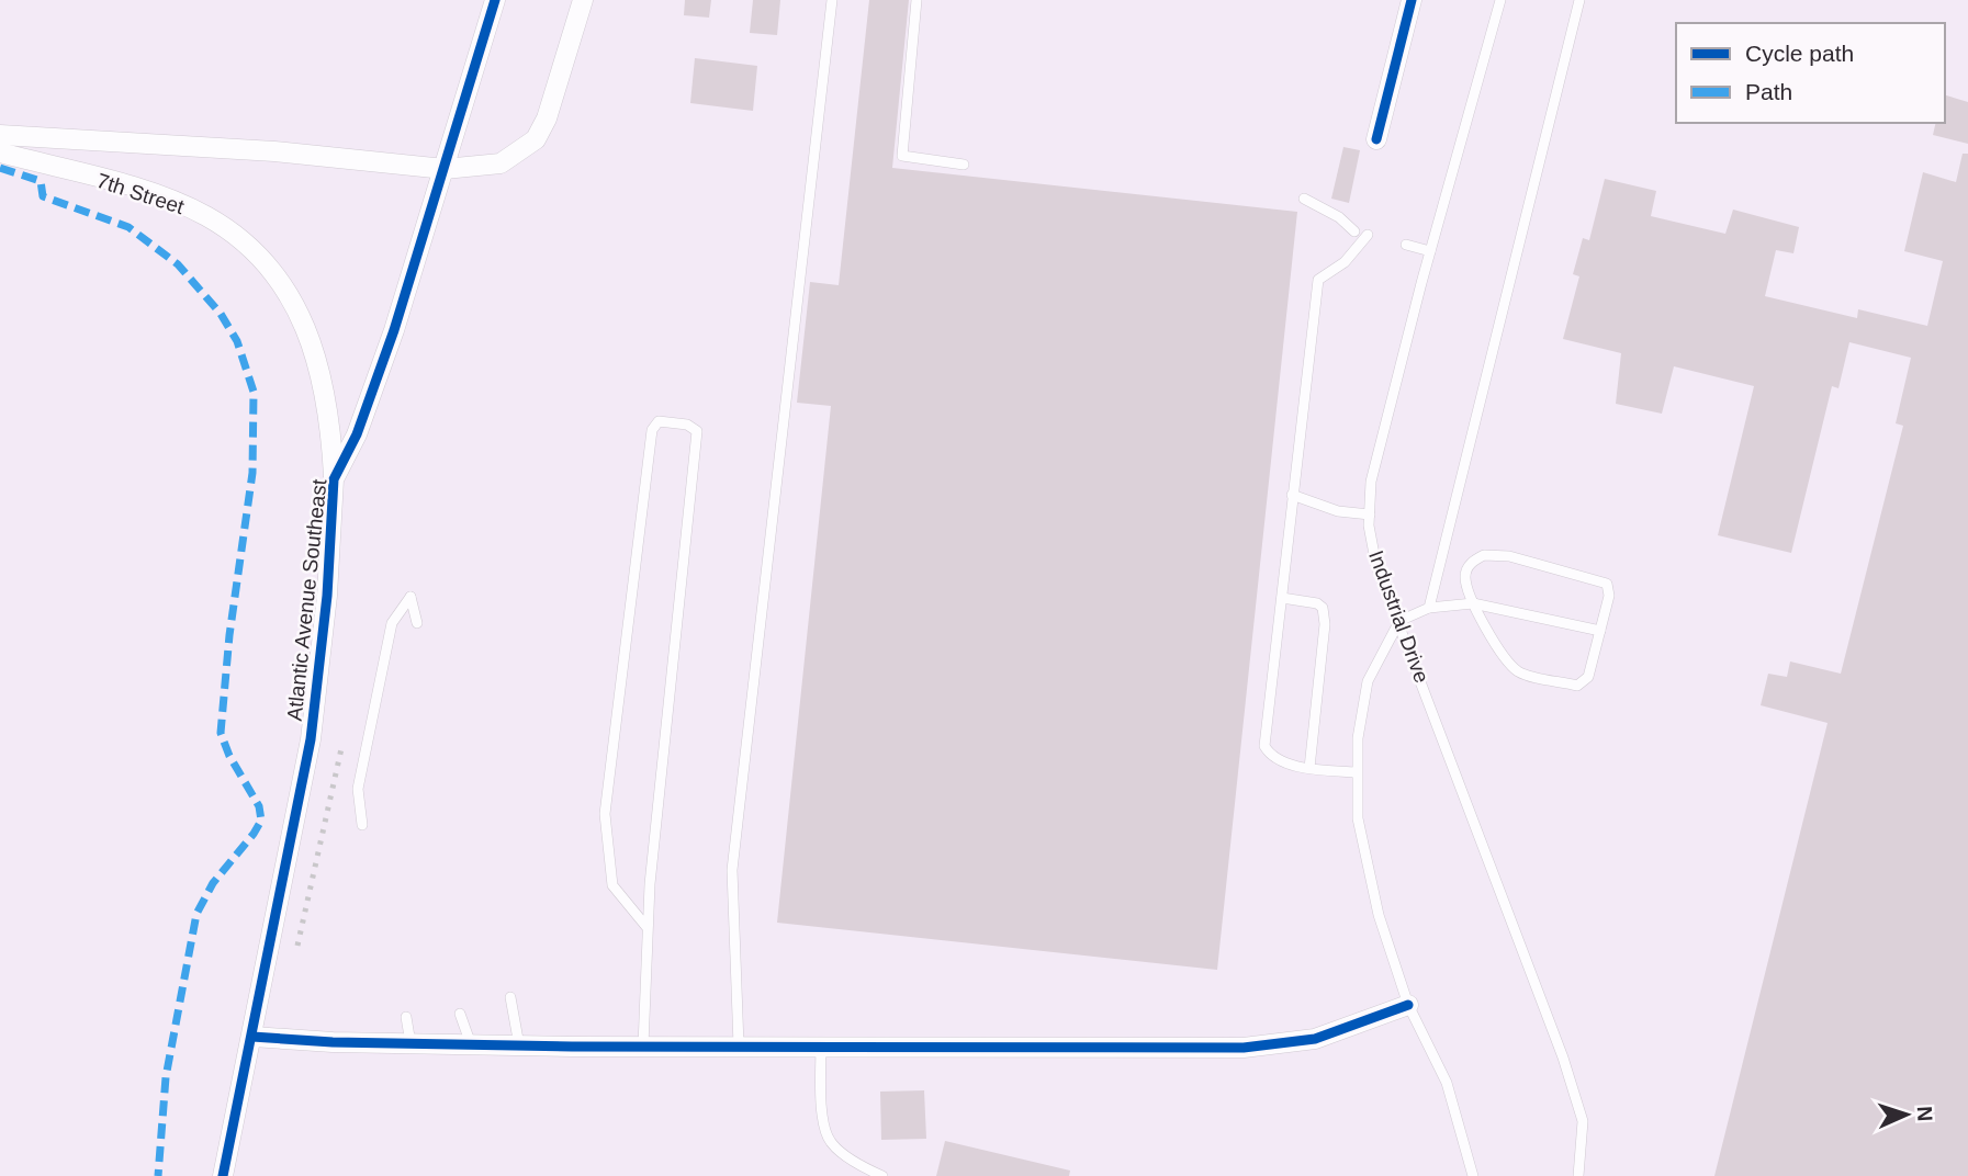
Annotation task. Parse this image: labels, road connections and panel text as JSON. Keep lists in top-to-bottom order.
{
  "streets": {
    "street": ["7th Street", "Atlantic Avenue Southeast"],
    "lane": ["Industrial Drive"]
  },
  "crossings": [
    ["7th Street", "Atlantic Avenue Southeast"]
  ],
  "legend": ["Cycle path", "Path"],
  "north": "right"
}
